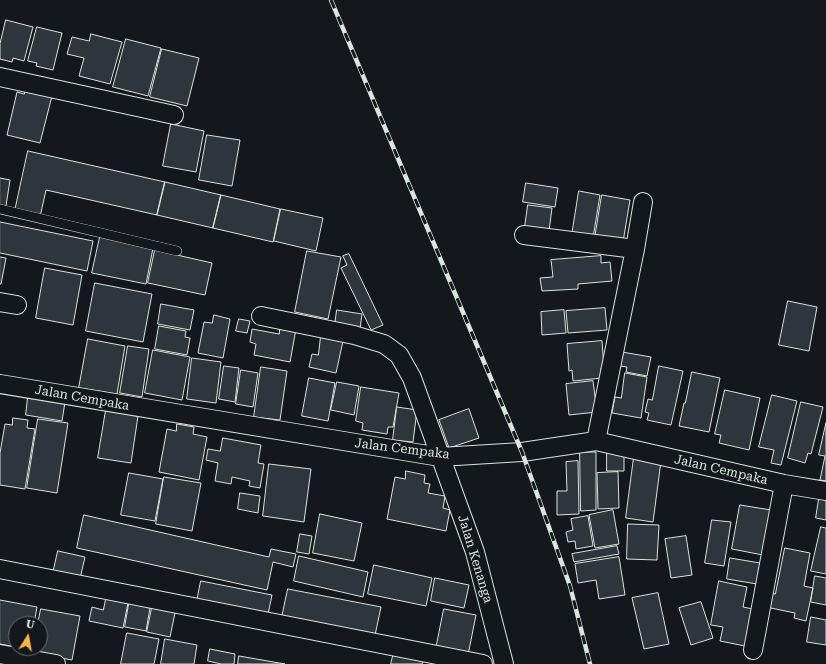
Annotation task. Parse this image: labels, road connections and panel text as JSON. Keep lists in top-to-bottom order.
{
  "streets": {
    "street": ["Jalan Cempaka", "Jalan Kenanga"]
  },
  "crossings": [
    ["Jalan Cempaka", "Jalan Kenanga"]
  ],
  "north": "top"
}
